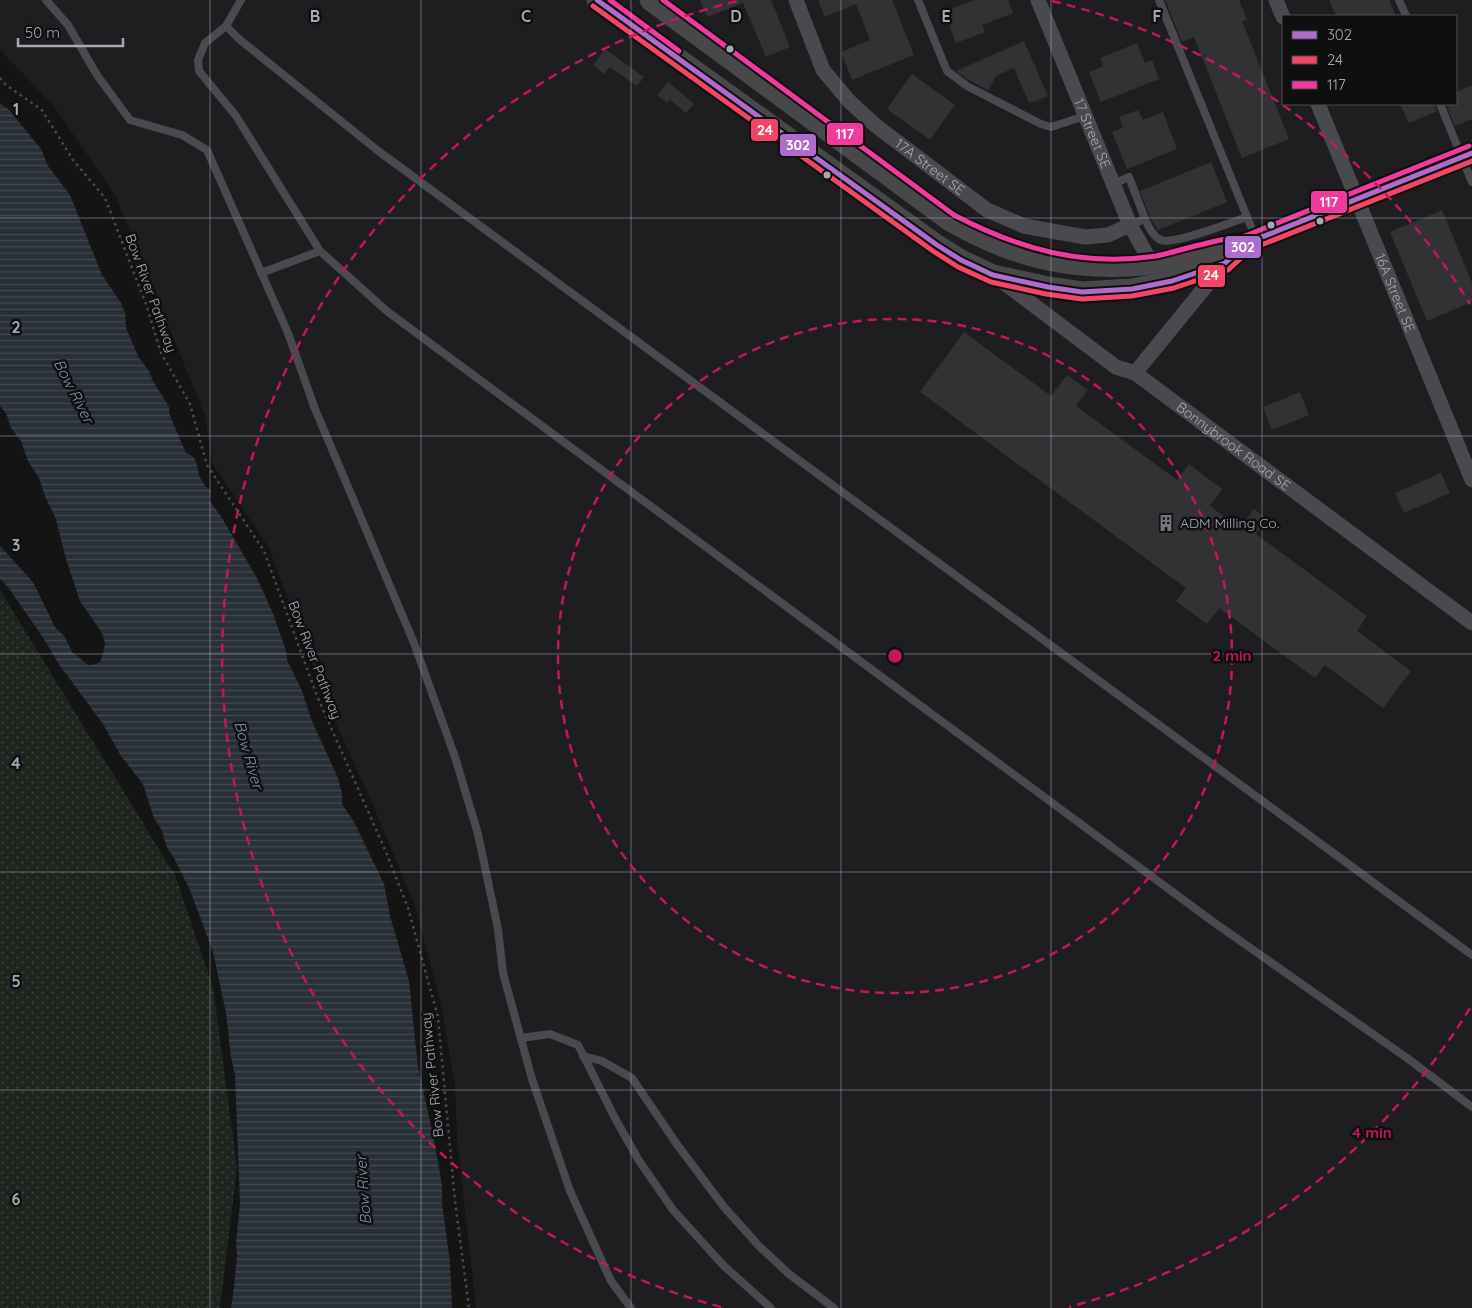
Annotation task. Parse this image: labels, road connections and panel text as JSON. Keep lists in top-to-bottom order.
{
  "streets": {
    "street": [
      "17 Street SE",
      "17A Street SE",
      "16A Street SE",
      "Bonnybrook Road SE"
    ],
    "path": ["Bow River Pathway"]
  },
  "crossings": [
    ["17 Street SE", "17A Street SE"]
  ],
  "water": ["Bow River"],
  "places": {
    "building": ["ADM Milling Co."]
  },
  "lines": ["transit line 302", "transit line 117", "transit line 24"],
  "legend": ["302", "24", "117"],
  "scale_bar": "50 m",
  "grid": {
    "columns": [
      "B",
      "C",
      "D",
      "E",
      "F"
    ],
    "rows": [
      "1",
      "2",
      "3",
      "4",
      "5",
      "6"
    ]
  },
  "rings": ["2 min", "4 min"]
}
